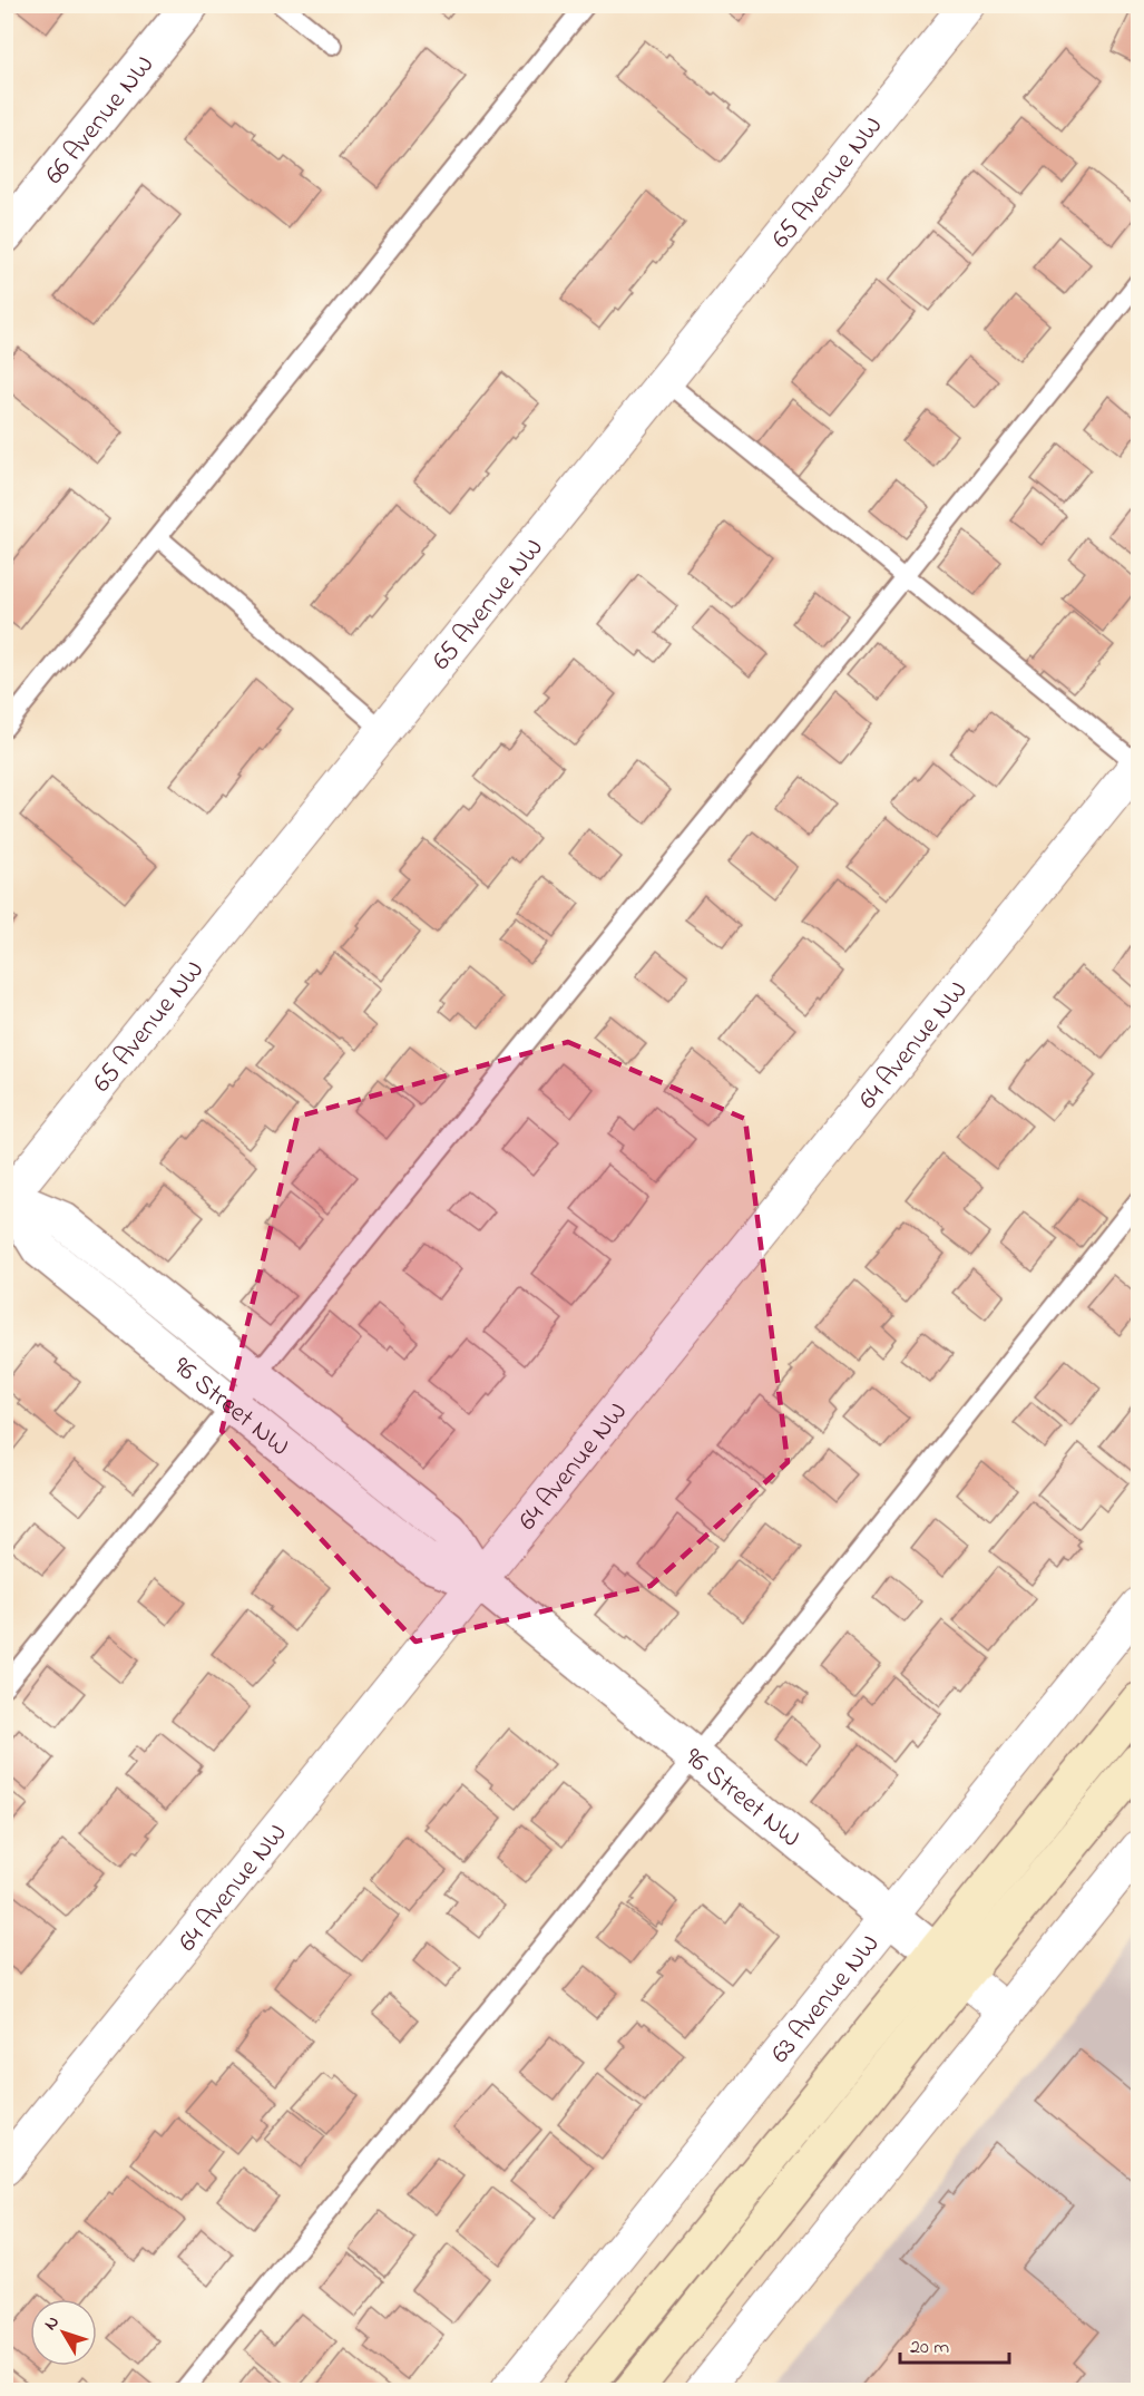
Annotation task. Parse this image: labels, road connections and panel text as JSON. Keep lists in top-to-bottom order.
{
  "streets": {
    "street": [
      "66 Avenue NW",
      "65 Avenue NW",
      "64 Avenue NW",
      "96 Street NW",
      "63 Avenue NW"
    ]
  },
  "crossings": [
    ["65 Avenue NW", "96 Street NW"],
    ["64 Avenue NW", "96 Street NW"],
    ["96 Street NW", "63 Avenue NW"]
  ],
  "scale_bar": "20 m",
  "north": "top left"
}
